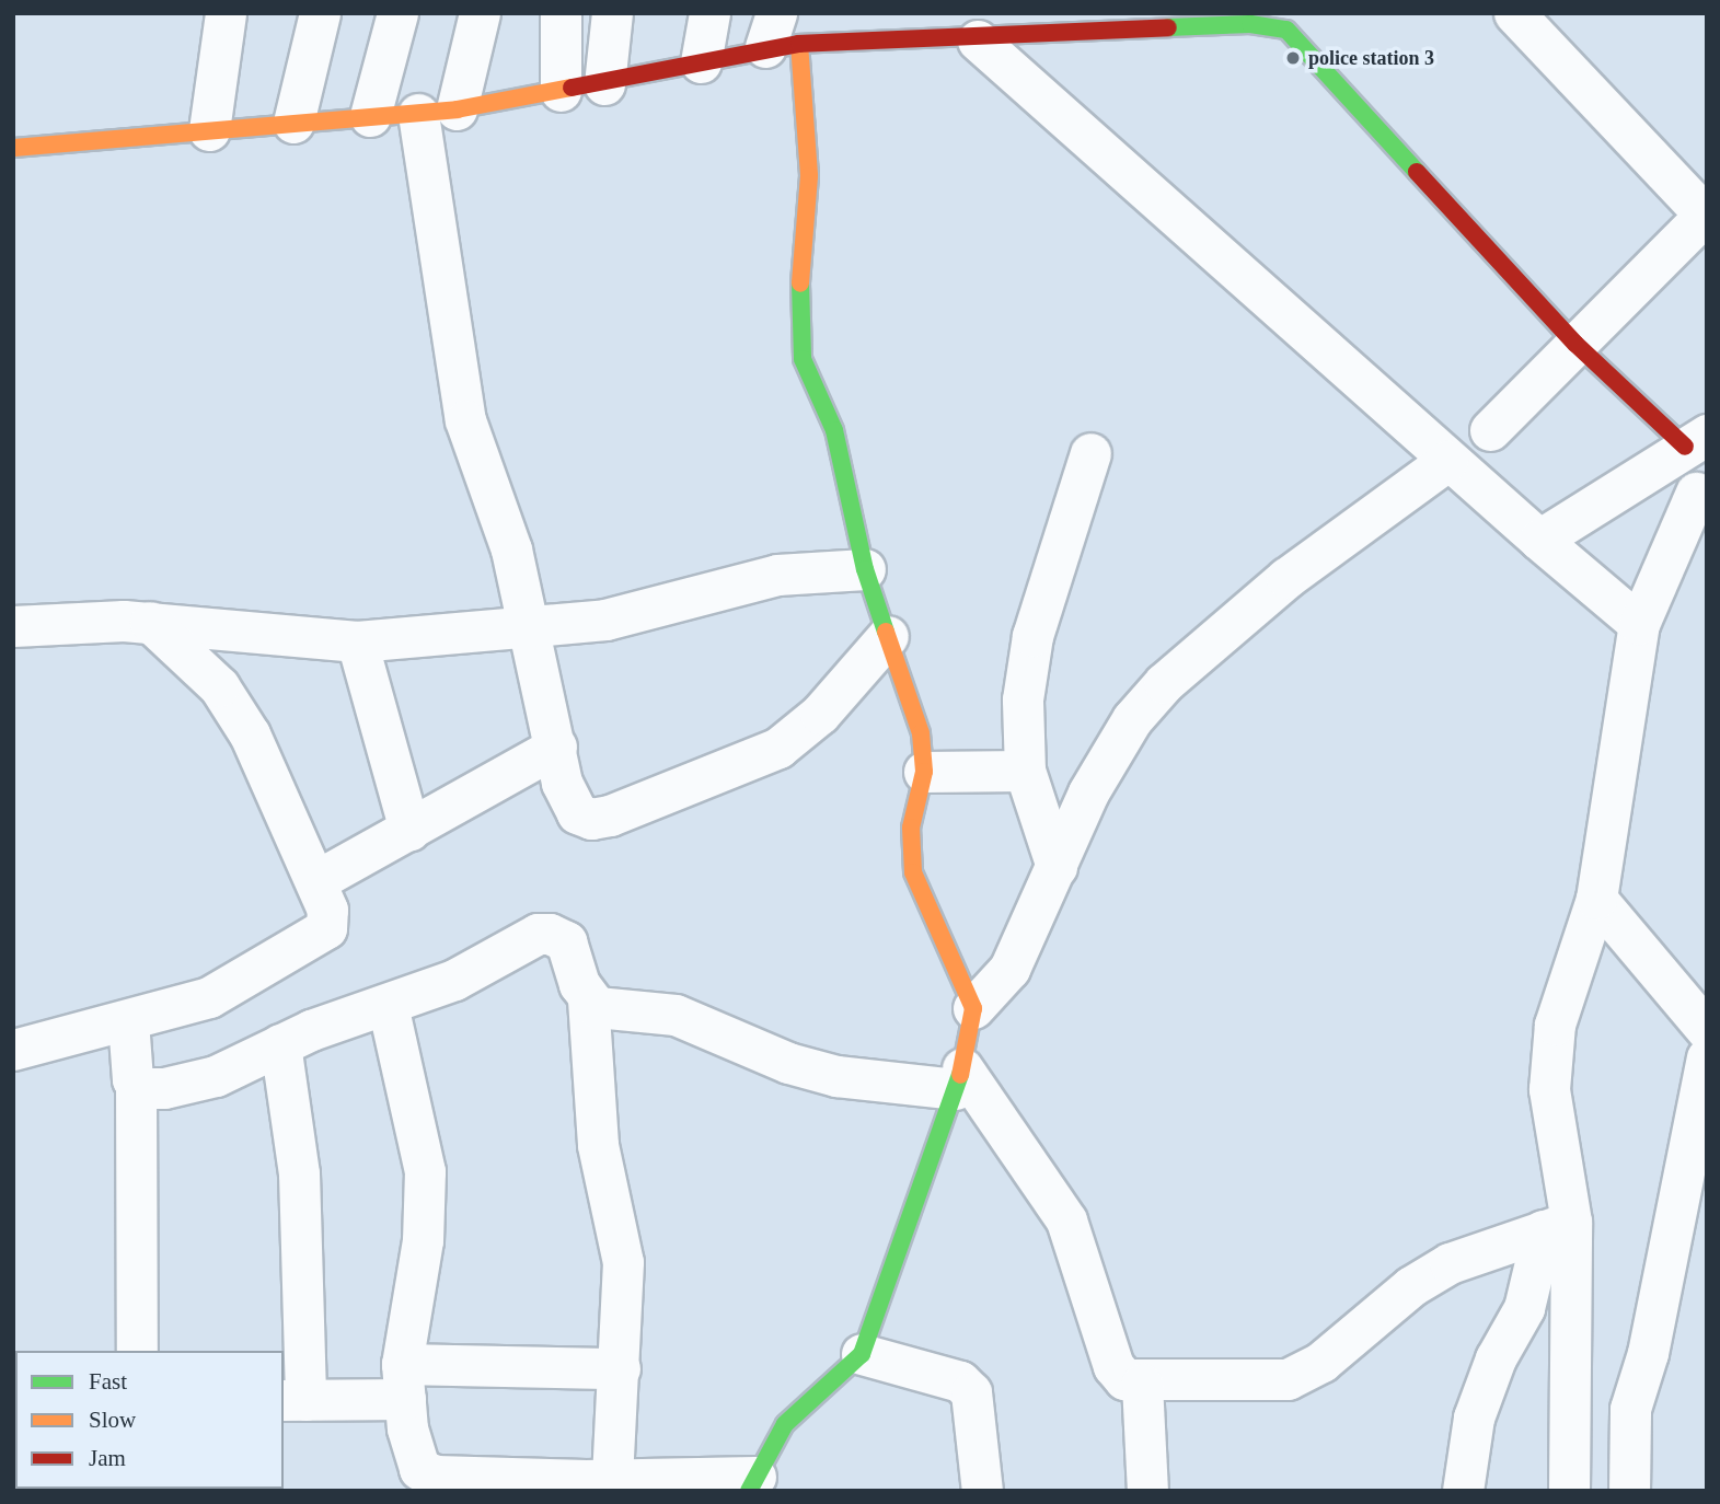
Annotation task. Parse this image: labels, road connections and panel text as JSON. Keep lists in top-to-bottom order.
{
  "places": ["police station 3"],
  "legend": ["Fast", "Slow", "Jam"]
}
